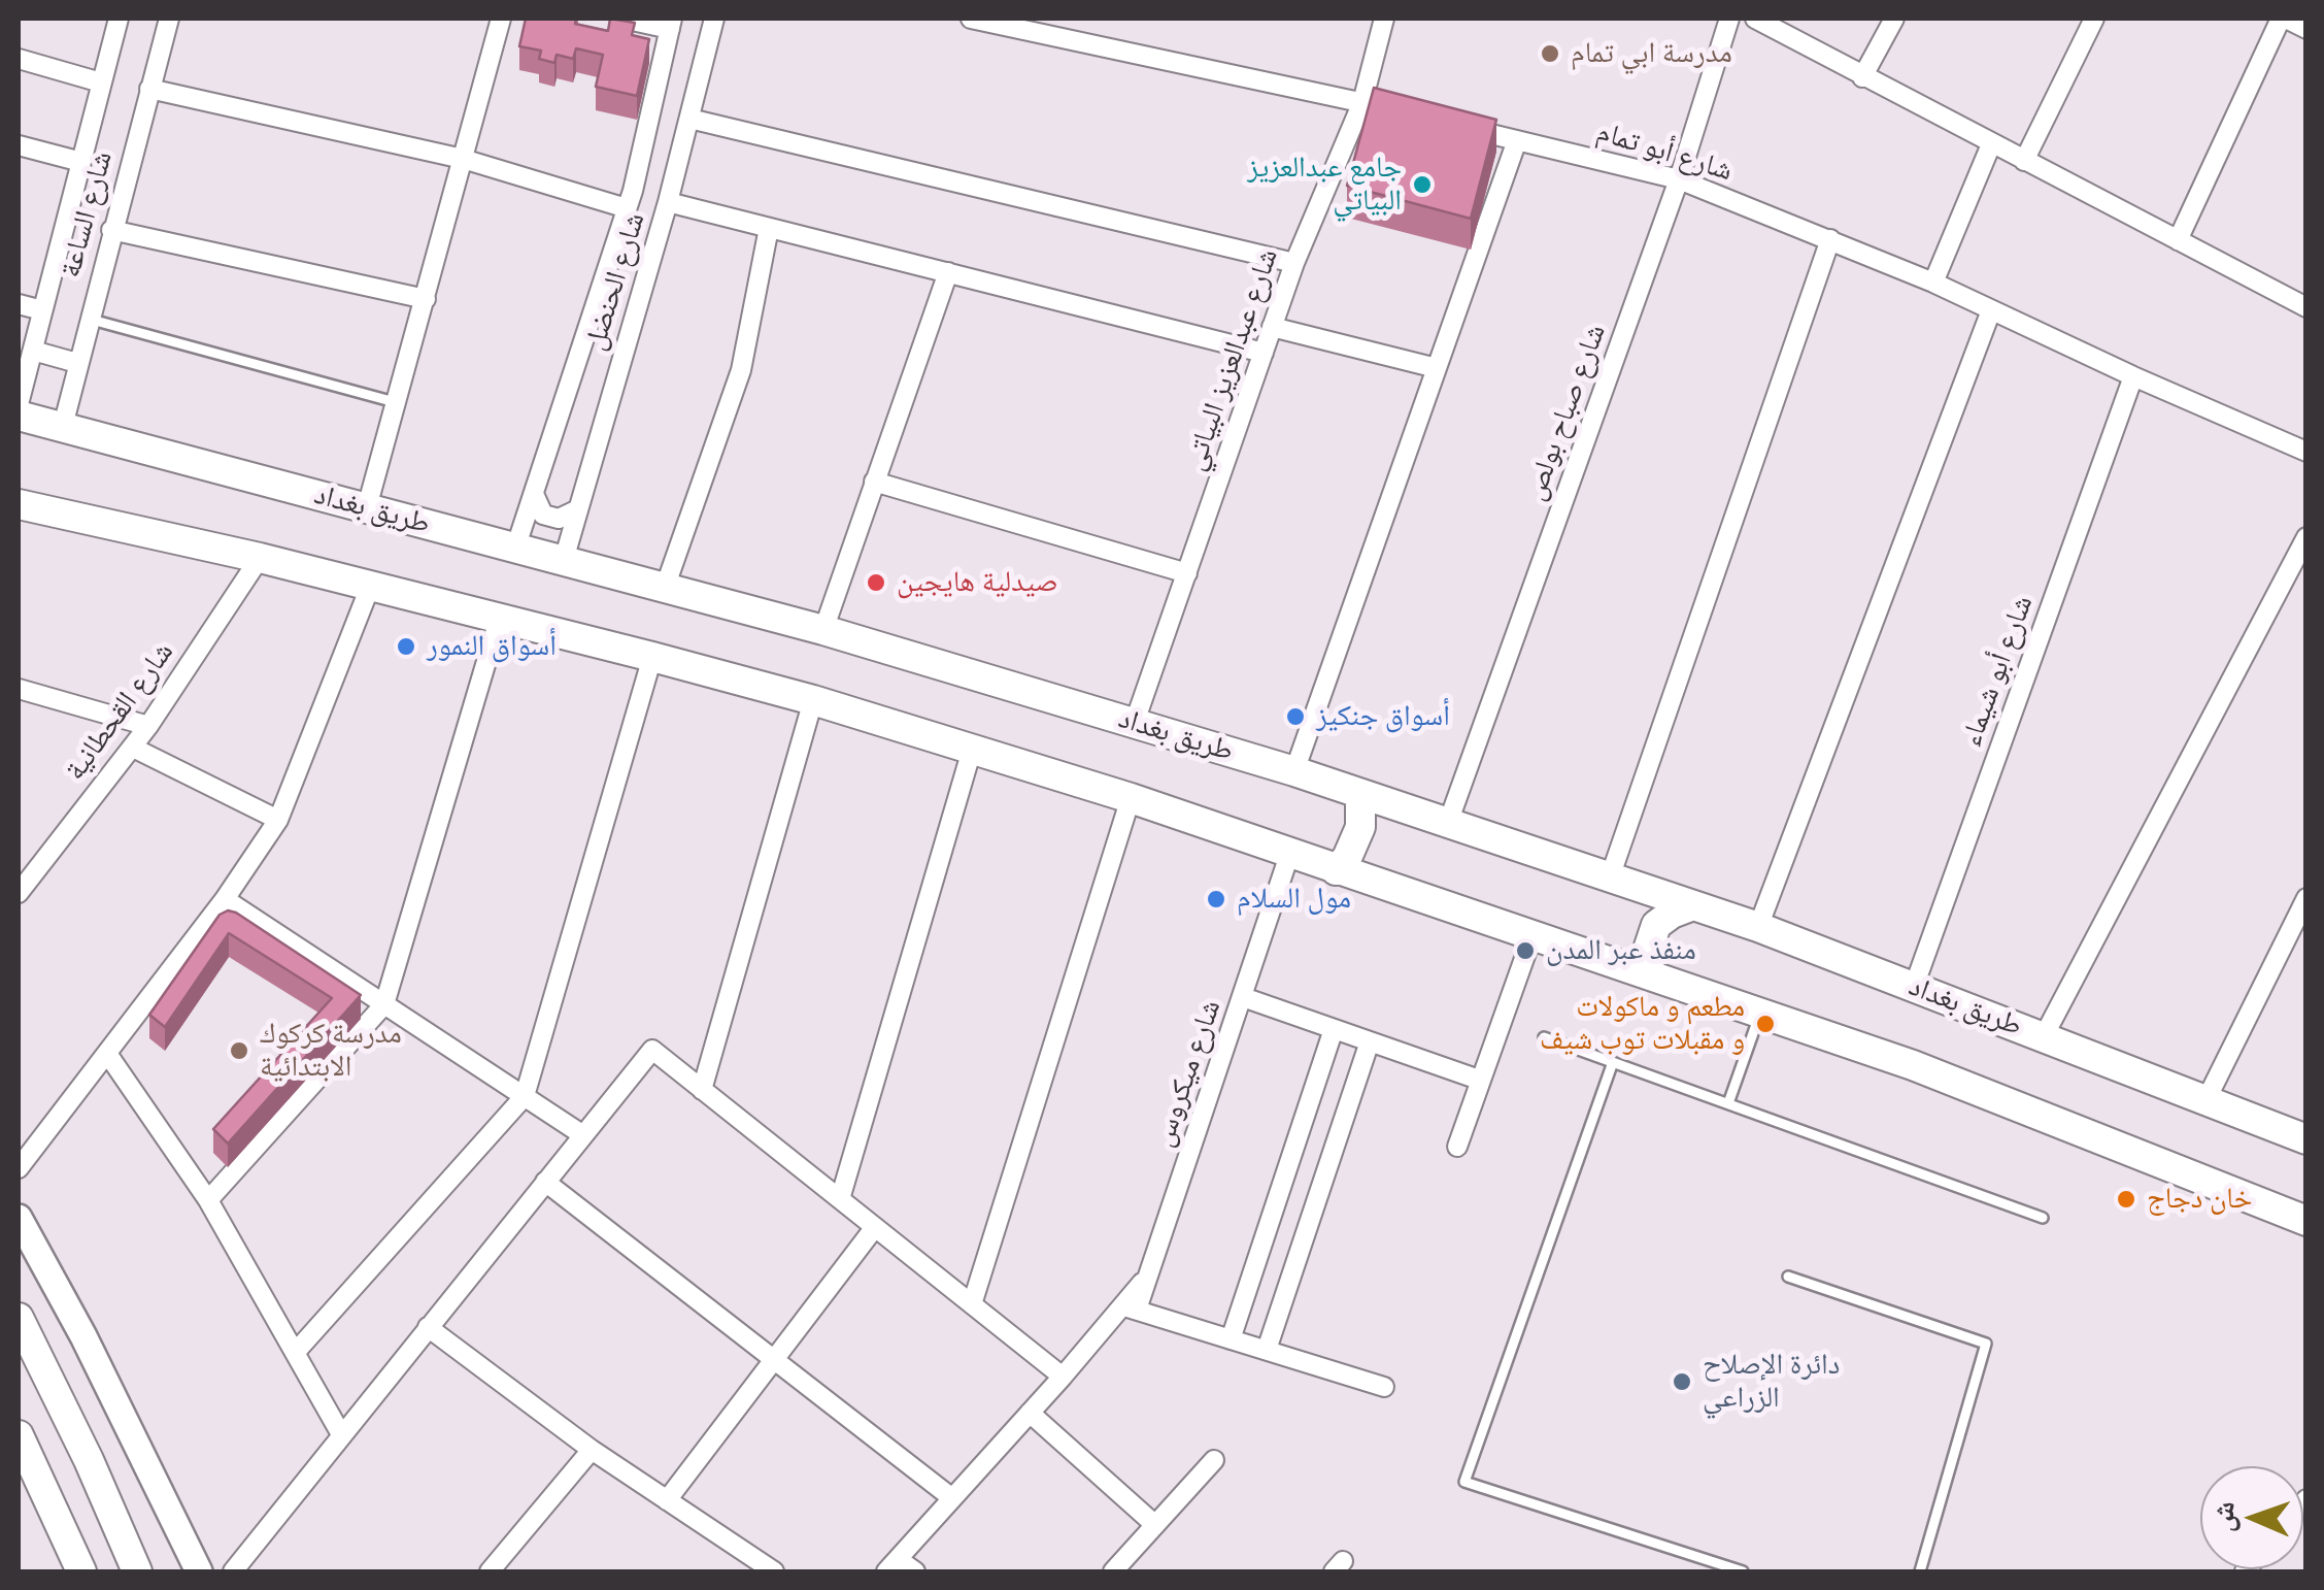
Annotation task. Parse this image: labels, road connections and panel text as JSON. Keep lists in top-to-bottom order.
{
  "streets": {
    "main road": ["طريق بغداد"],
    "street": [
      "شارع أبو تمام",
      "شارع الساعة",
      "شارع الحنضل",
      "شارع عبدالعزيز البياتي",
      "شارع صباح بولص",
      "شارع أبو شيماء",
      "شارع القحطانية",
      "شارع ميكروس"
    ]
  },
  "crossings": [
    ["شارع أبو تمام", "شارع صباح بولص"],
    ["شارع أبو تمام", "شارع أبو شيماء"],
    ["شارع الساعة", "طريق بغداد"],
    ["شارع الحنضل", "طريق بغداد"],
    ["شارع عبدالعزيز البياتي", "طريق بغداد"],
    ["شارع صباح بولص", "طريق بغداد"],
    ["طريق بغداد", "شارع أبو شيماء"]
  ],
  "places": [
    "مدرسة ابي تمام",
    "جامع عبدالعزيز البياتي",
    "صيدلية هايجين",
    "أسواق النمور",
    "أسواق جنكيز",
    "مول السلام",
    "منفذ عبر المدن",
    "مطعم و ماكولات و مقبلات توب شيف",
    "مدرسة كركوك الابتدائية",
    "خان دجاج",
    "دائرة الإصلاح الزراعي"
  ],
  "north": "left"
}
